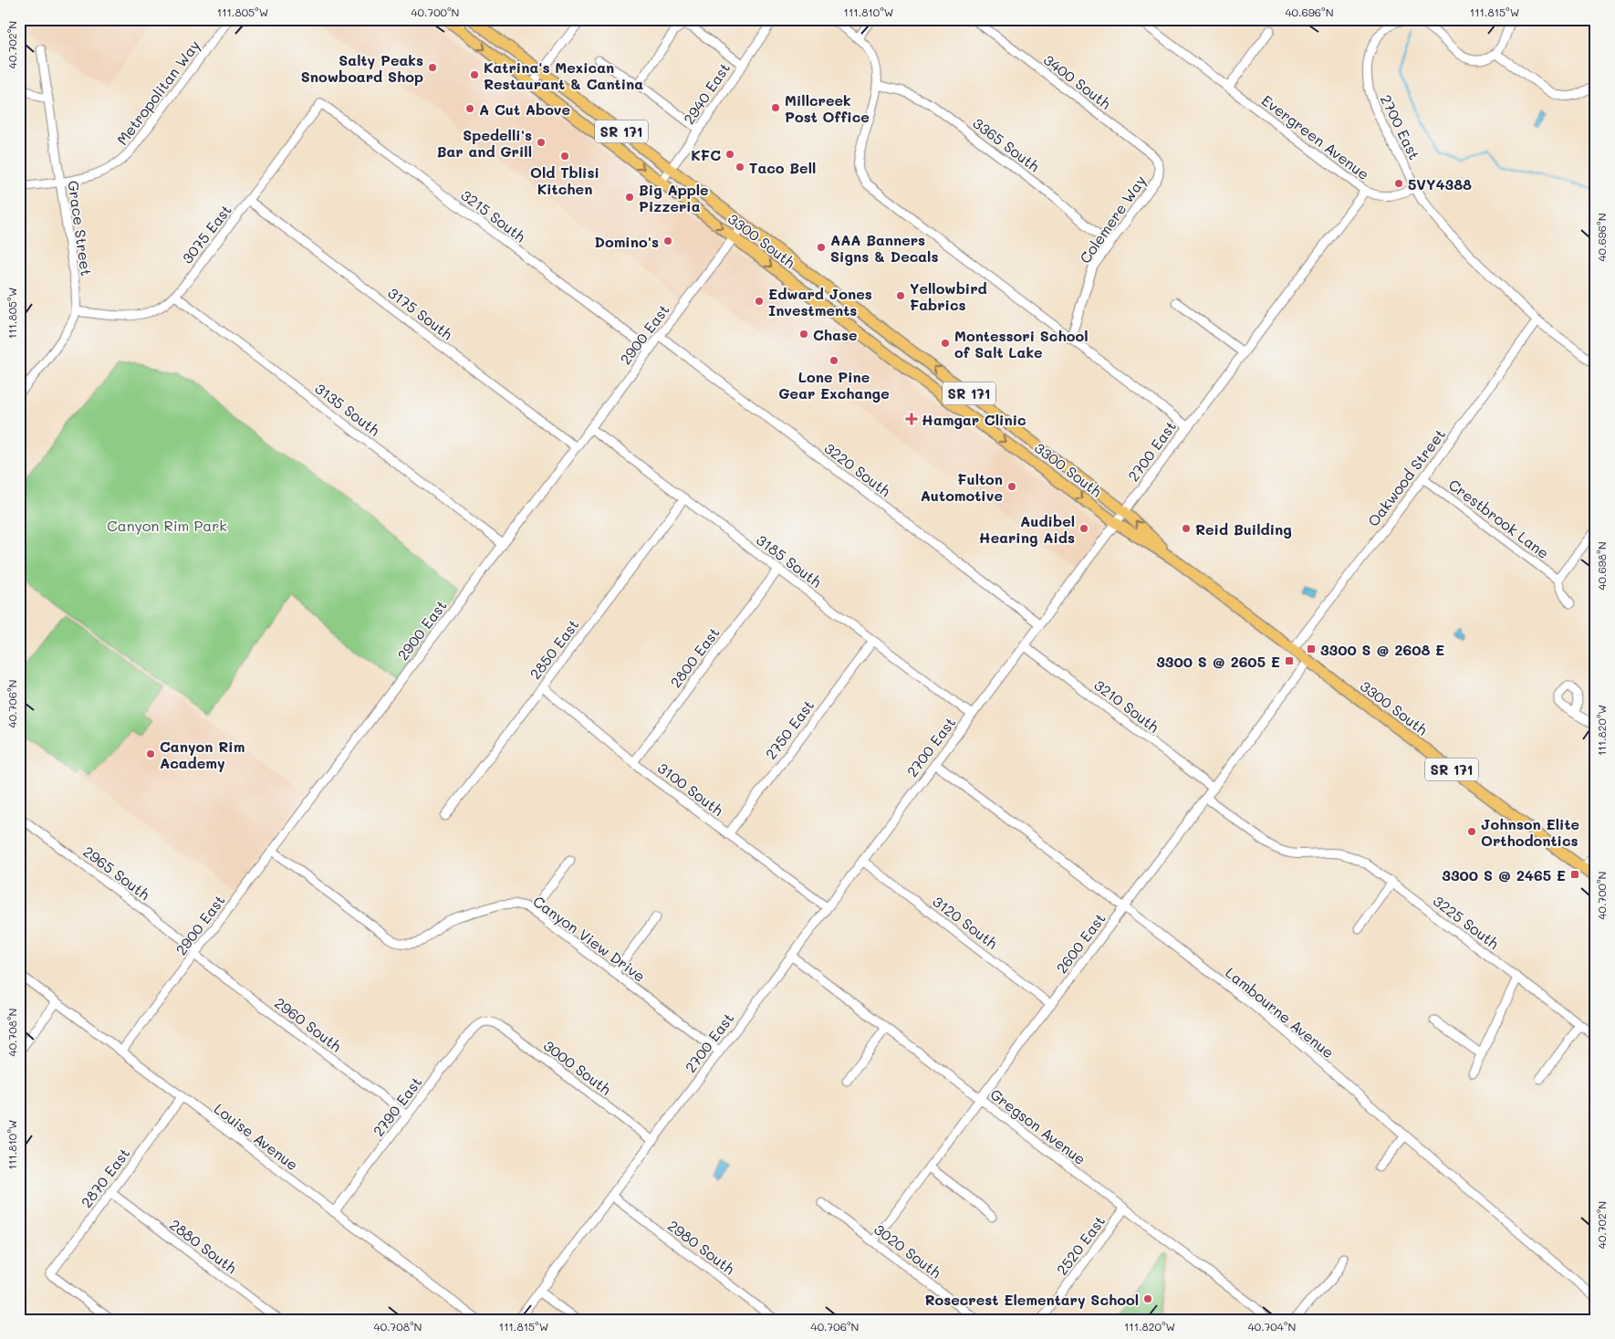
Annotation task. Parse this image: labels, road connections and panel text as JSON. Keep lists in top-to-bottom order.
{
  "streets": {
    "main road": ["SR 171", "3300 South"],
    "street": [
      "3400 South",
      "Metropolitan Way",
      "2940 East",
      "2700 East",
      "Evergreen Avenue",
      "3365 South",
      "3215 South",
      "Colemere Way",
      "Grace Street",
      "3075 East",
      "3175 South",
      "2900 East",
      "3135 South",
      "3220 South",
      "Oakwood Street",
      "Crestbrook Lane",
      "3185 South",
      "2850 East",
      "2800 East",
      "3210 South",
      "2750 East",
      "3100 South",
      "2965 South",
      "3120 South",
      "3225 South",
      "Canyon View Drive",
      "2600 East",
      "Lambourne Avenue",
      "2960 South",
      "3000 South",
      "2790 East",
      "Gregson Avenue",
      "Louise Avenue",
      "2870 East",
      "2520 East",
      "2880 South",
      "2980 South",
      "3020 South"
    ]
  },
  "crossings": [
    ["3400 South", "Colemere Way"],
    ["Metropolitan Way", "Grace Street"],
    ["2940 East", "3300 South"],
    ["2700 East", "Evergreen Avenue"],
    ["2700 East", "3300 South"],
    ["2700 East", "3220 South"],
    ["2700 East", "3185 South"],
    ["2700 East", "3210 South"],
    ["2700 East", "3100 South"],
    ["2700 East", "3120 South"],
    ["2700 East", "Canyon View Drive"],
    ["2700 East", "Lambourne Avenue"],
    ["2700 East", "3000 South"],
    ["2700 East", "Gregson Avenue"],
    ["2700 East", "2980 South"],
    ["3365 South", "Colemere Way"],
    ["3215 South", "3075 East"],
    ["3215 South", "2900 East"],
    ["Grace Street", "3075 East"],
    ["3075 East", "3175 South"],
    ["3075 East", "3135 South"],
    ["3300 South", "2900 East"],
    ["3300 South", "Oakwood Street"],
    ["3300 South", "2600 East"],
    ["3175 South", "2900 East"],
    ["2900 East", "3135 South"],
    ["2900 East", "3220 South"],
    ["2900 East", "3185 South"],
    ["2900 East", "2965 South"],
    ["2900 East", "Canyon View Drive"],
    ["2900 East", "2960 South"],
    ["2900 East", "Louise Avenue"],
    ["Oakwood Street", "Crestbrook Lane"],
    ["3185 South", "2850 East"],
    ["3185 South", "2800 East"],
    ["3185 South", "2750 East"],
    ["2850 East", "3100 South"],
    ["2800 East", "3100 South"],
    ["3210 South", "2600 East"],
    ["2750 East", "3100 South"],
    ["2965 South", "2960 South"],
    ["3120 South", "2600 East"],
    ["3225 South", "2600 East"],
    ["2600 East", "Lambourne Avenue"],
    ["2600 East", "Gregson Avenue"],
    ["2600 East", "3020 South"],
    ["2960 South", "2790 East"],
    ["3000 South", "2790 East"],
    ["2790 East", "Louise Avenue"],
    ["Gregson Avenue", "2520 East"],
    ["Louise Avenue", "2870 East"],
    ["2870 East", "2880 South"]
  ],
  "parks": ["Canyon Rim Park"],
  "places": {
    "other": [
      "Salty Peaks Snowboard Shop",
      "Katrina's Mexican Restaurant & Cantina",
      "Millcreek Post Office",
      "A Cut Above",
      "Spedelli's Bar and Grill",
      "KFC",
      "Old Tblisi Kitchen",
      "Taco Bell",
      "5VY4388",
      "Big Apple Pizzeria",
      "Domino's",
      "AAA Banners Signs & Decals",
      "Yellowbird Fabrics",
      "Edward Jones Investments",
      "Chase",
      "Montessori School of Salt Lake",
      "Lone Pine Gear Exchange",
      "Fulton Automotive",
      "Audibel Hearing Aids",
      "Reid Building",
      "Canyon Rim Academy",
      "Johnson Elite Orthodontics",
      "Rosecrest Elementary School"
    ],
    "health": ["Hamgar Clinic"],
    "transit": ["3300 S @ 2608 E", "3300 S @ 2605 E", "3300 S @ 2465 E"]
  },
  "coordinates": [
    "111.805°W",
    "40.700°N",
    "111.810°W",
    "40.696°N",
    "111.815°W",
    "40.702°N",
    "40.698°N",
    "40.706°N",
    "111.820°W",
    "40.708°N",
    "40.704°N"
  ]
}
